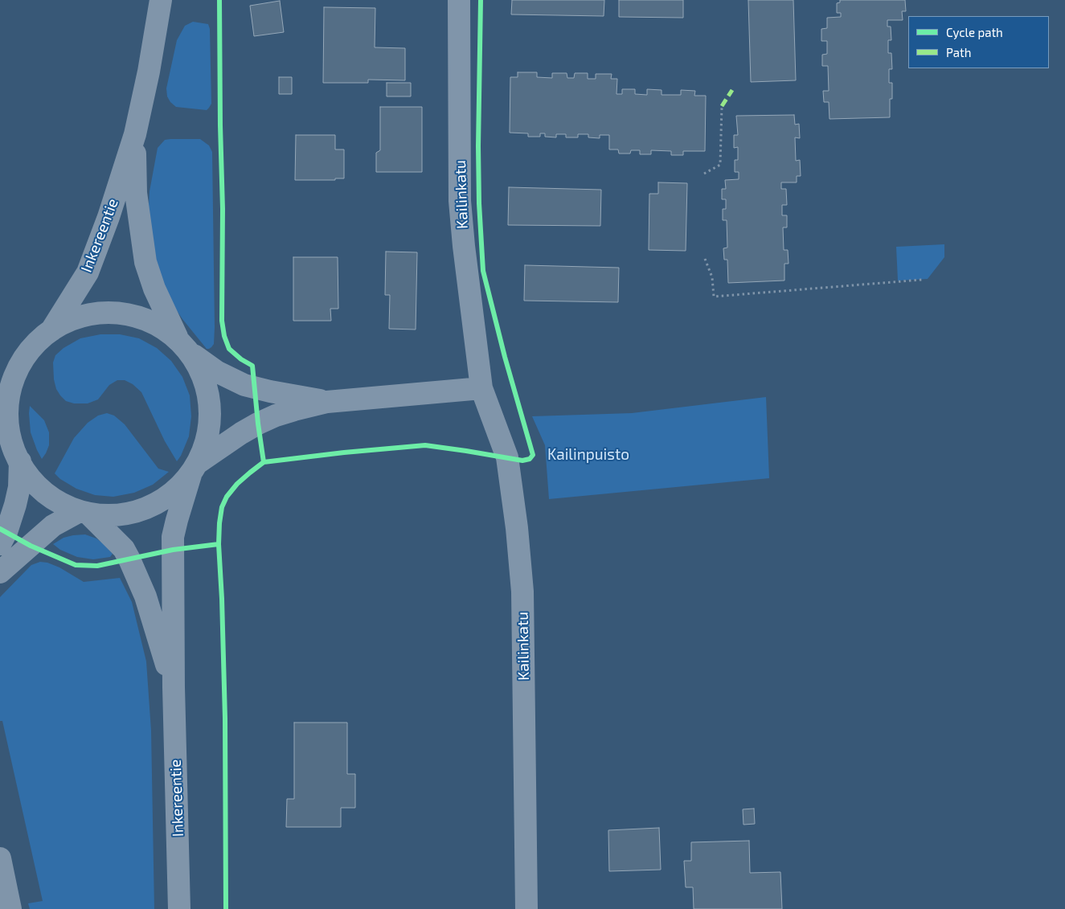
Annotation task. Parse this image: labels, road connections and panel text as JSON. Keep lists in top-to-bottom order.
{
  "streets": {
    "street": ["Kailinkatu", "Inkereentie"]
  },
  "parks": ["Kailinpuisto"],
  "legend": ["Cycle path", "Path"]
}
